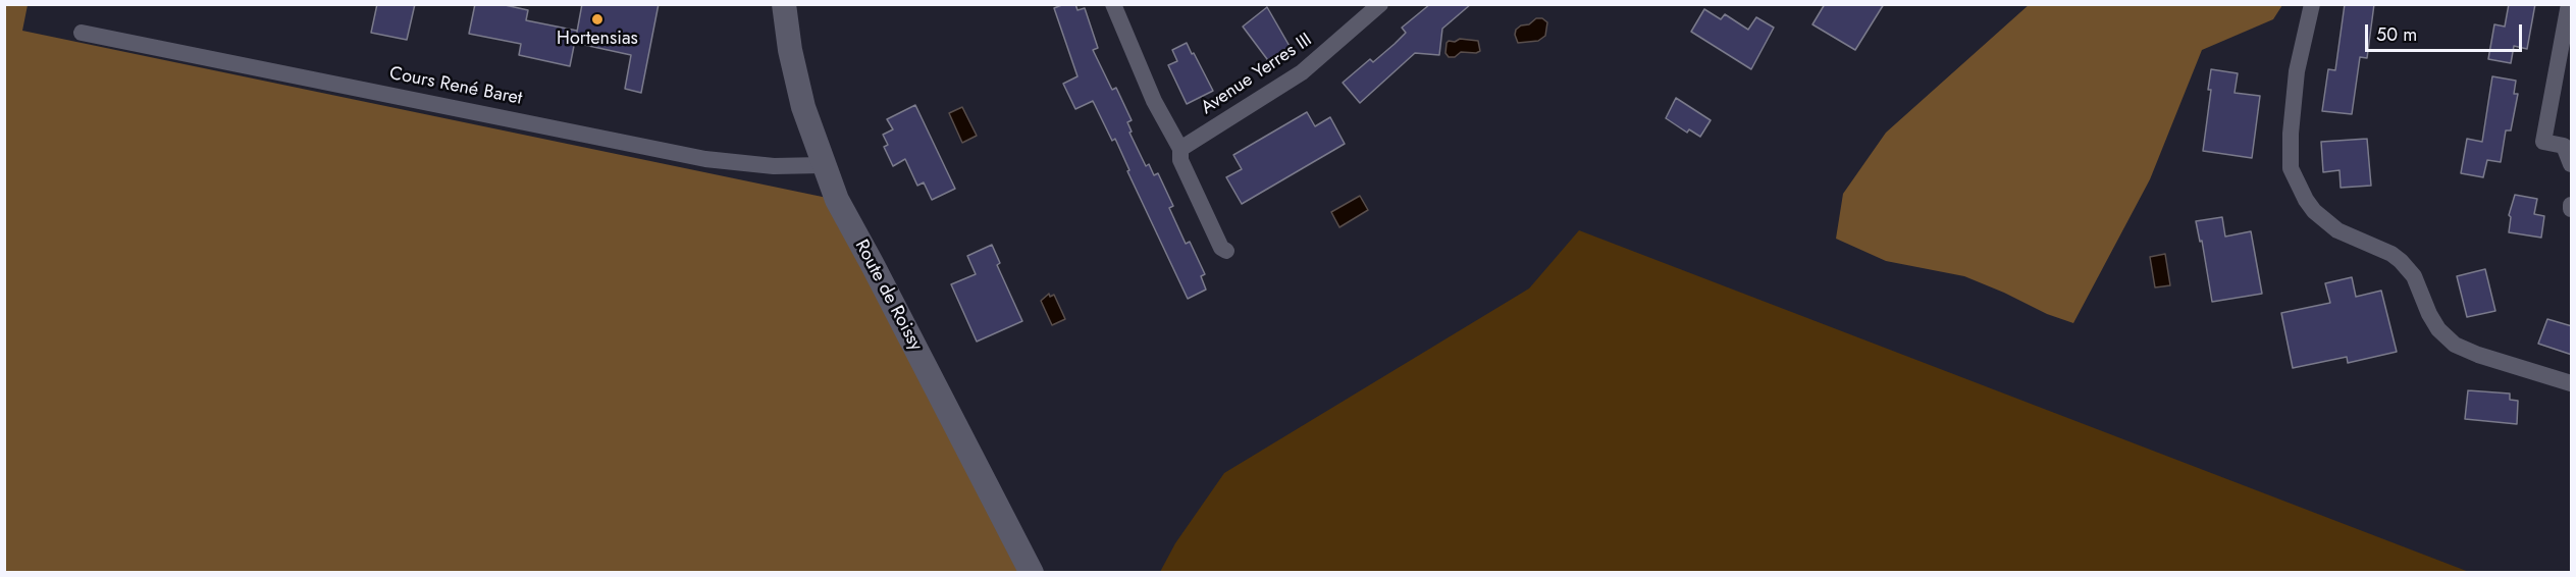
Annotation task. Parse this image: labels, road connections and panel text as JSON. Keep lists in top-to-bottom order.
{
  "streets": {
    "main road": ["Route de Roissy"],
    "street": ["Avenue Yerres III", "Cours René Baret"]
  },
  "crossings": [
    ["Cours René Baret", "Route de Roissy"]
  ],
  "places": ["Hortensias"],
  "scale_bar": "50 m"
}
